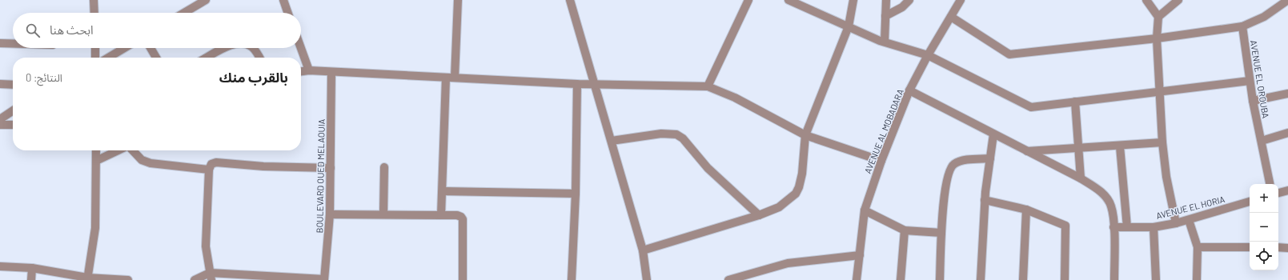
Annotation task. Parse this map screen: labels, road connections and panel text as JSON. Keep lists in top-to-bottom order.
{
  "streets": {
    "street": [
      "AVENUE EL OROUBA",
      "AVENUE AL MOBADARA",
      "BOULEVARD OUED MELAOUIA",
      "AVENUE EL HORIA"
    ]
  },
  "page": {
    "search": "ابحث هنا",
    "heading": ["بالقرب منك", "النتائج: 0"],
    "map_buttons": ["+", "−"]
  }
}
